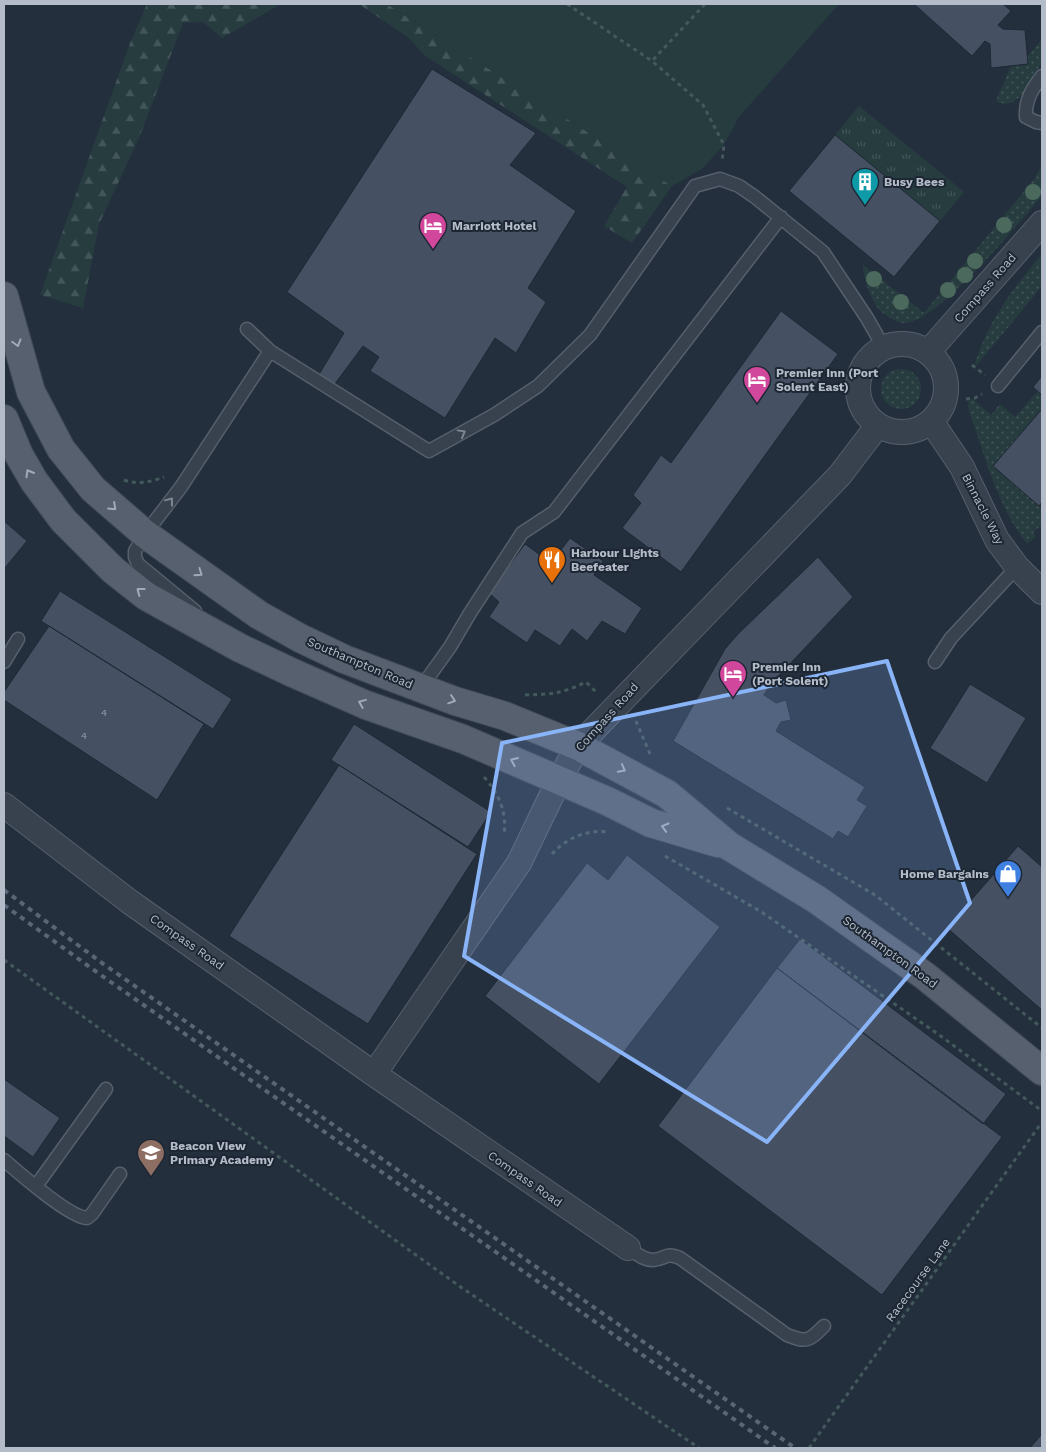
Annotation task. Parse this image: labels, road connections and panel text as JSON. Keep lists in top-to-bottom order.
{
  "streets": {
    "main road": ["Southampton Road"],
    "street": ["Compass Road", "Binnacle Way"],
    "path": ["Racecourse Lane"]
  },
  "crossings": [
    ["Compass Road", "Binnacle Way"],
    ["Compass Road", "Southampton Road"]
  ],
  "places": {
    "building": ["Busy Bees"],
    "hotel": ["Marriott Hotel", "Premier Inn (Port Solent East)", "Premier Inn (Port Solent)"],
    "restaurant": ["Harbour Lights Beefeater"],
    "shop": ["Home Bargains"],
    "school or university": ["Beacon View Primary Academy"]
  },
  "house_numbers": ["4", "4"]
}
